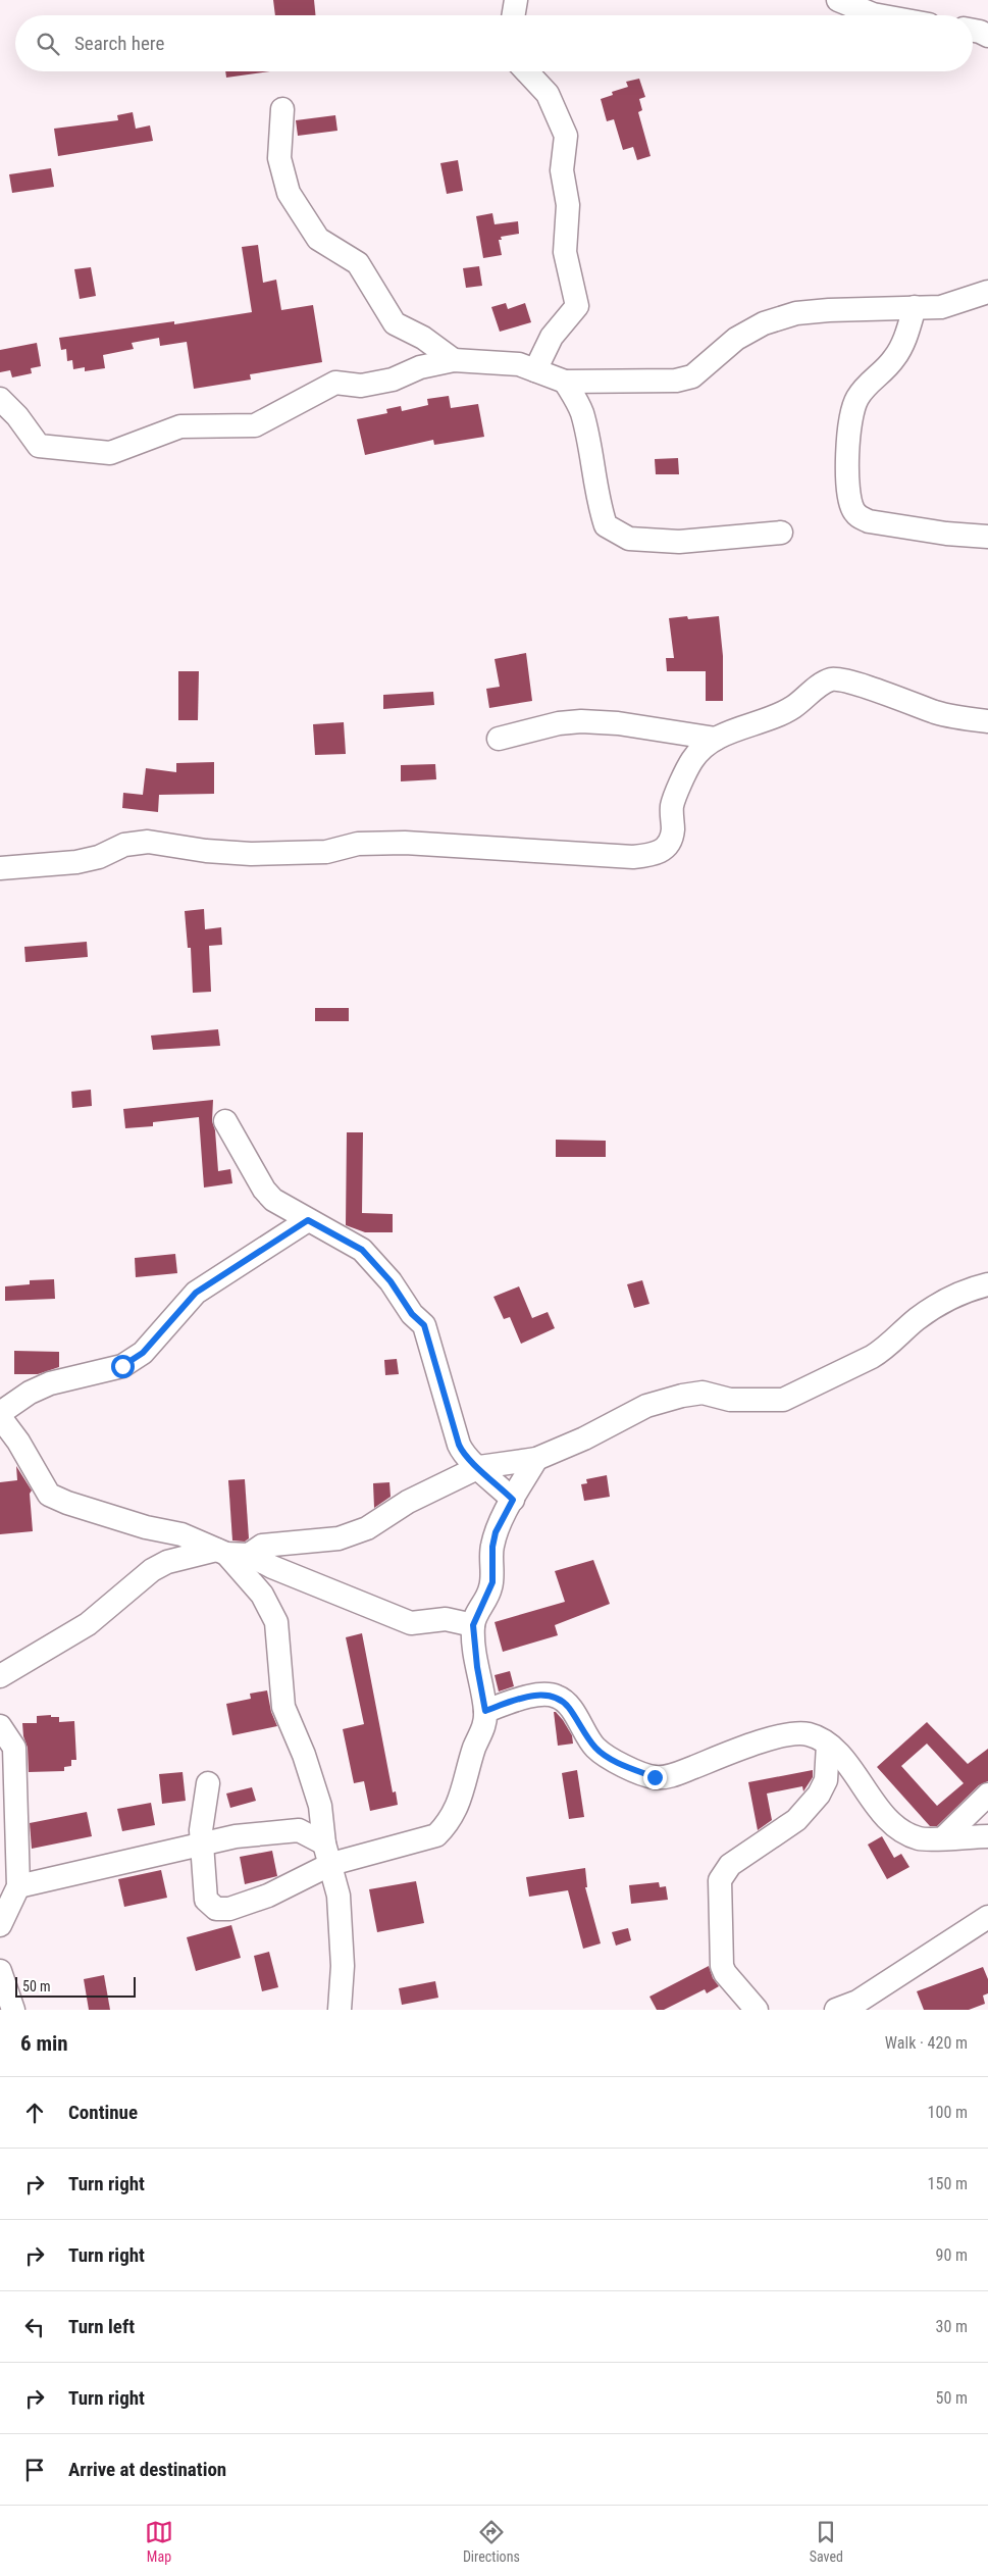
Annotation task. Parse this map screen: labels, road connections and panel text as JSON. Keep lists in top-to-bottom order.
{
  "scale_bar": "50 m",
  "page": {
    "search": "Search here",
    "scale": "50 m",
    "heading": ["6 min", "Walk · 420 m"],
    "list": [
      ["Continue", "100 m"],
      ["Turn right", "150 m"],
      ["Turn right", "90 m"],
      ["Turn left", "30 m"],
      ["Turn right", "50 m"],
      "Arrive at destination"
    ],
    "nav": ["Map", "Directions", "Saved"]
  }
}
